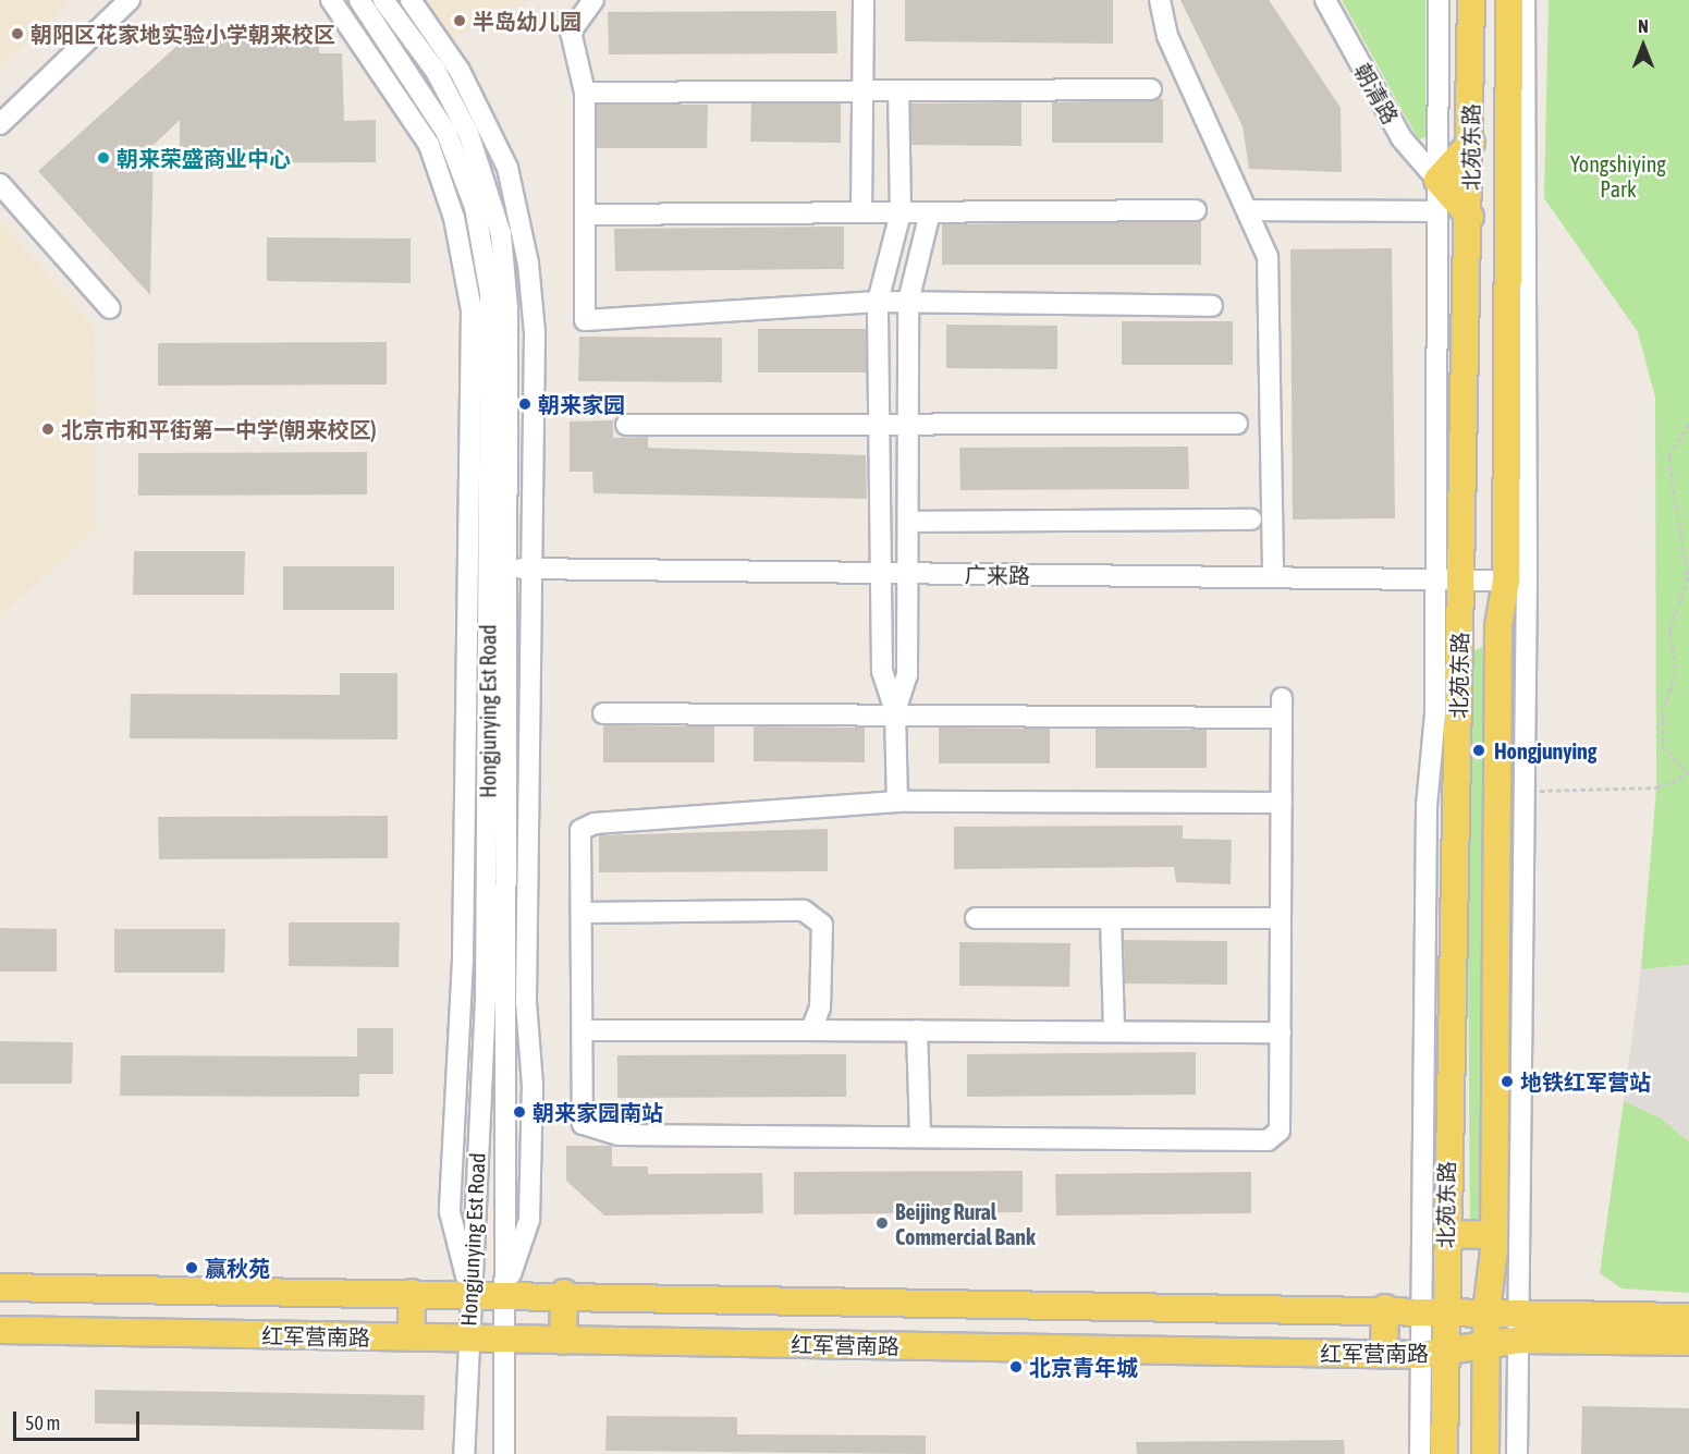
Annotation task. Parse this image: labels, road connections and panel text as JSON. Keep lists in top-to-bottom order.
{
  "streets": {
    "main road": ["北苑东路", "红军营南路"],
    "street": ["朝清路", "广来路", "Hongjunying Est Road"]
  },
  "crossings": [
    ["北苑东路", "广来路"],
    ["北苑东路", "红军营南路"],
    ["广来路", "Hongjunying Est Road"],
    ["Hongjunying Est Road", "红军营南路"]
  ],
  "parks": ["Yongshiying Park"],
  "places": [
    "半岛幼儿园",
    "朝阳区花家地实验小学朝来校区",
    "朝来荣盛商业中心",
    "朝来家园",
    "北京市和平街第一中学(朝来校区)",
    "Hongjunying",
    "地铁红军营站",
    "朝来家园南站",
    "Beijing Rural Commercial Bank",
    "赢秋苑",
    "北京青年城"
  ],
  "scale_bar": "50 m",
  "north": "top"
}
